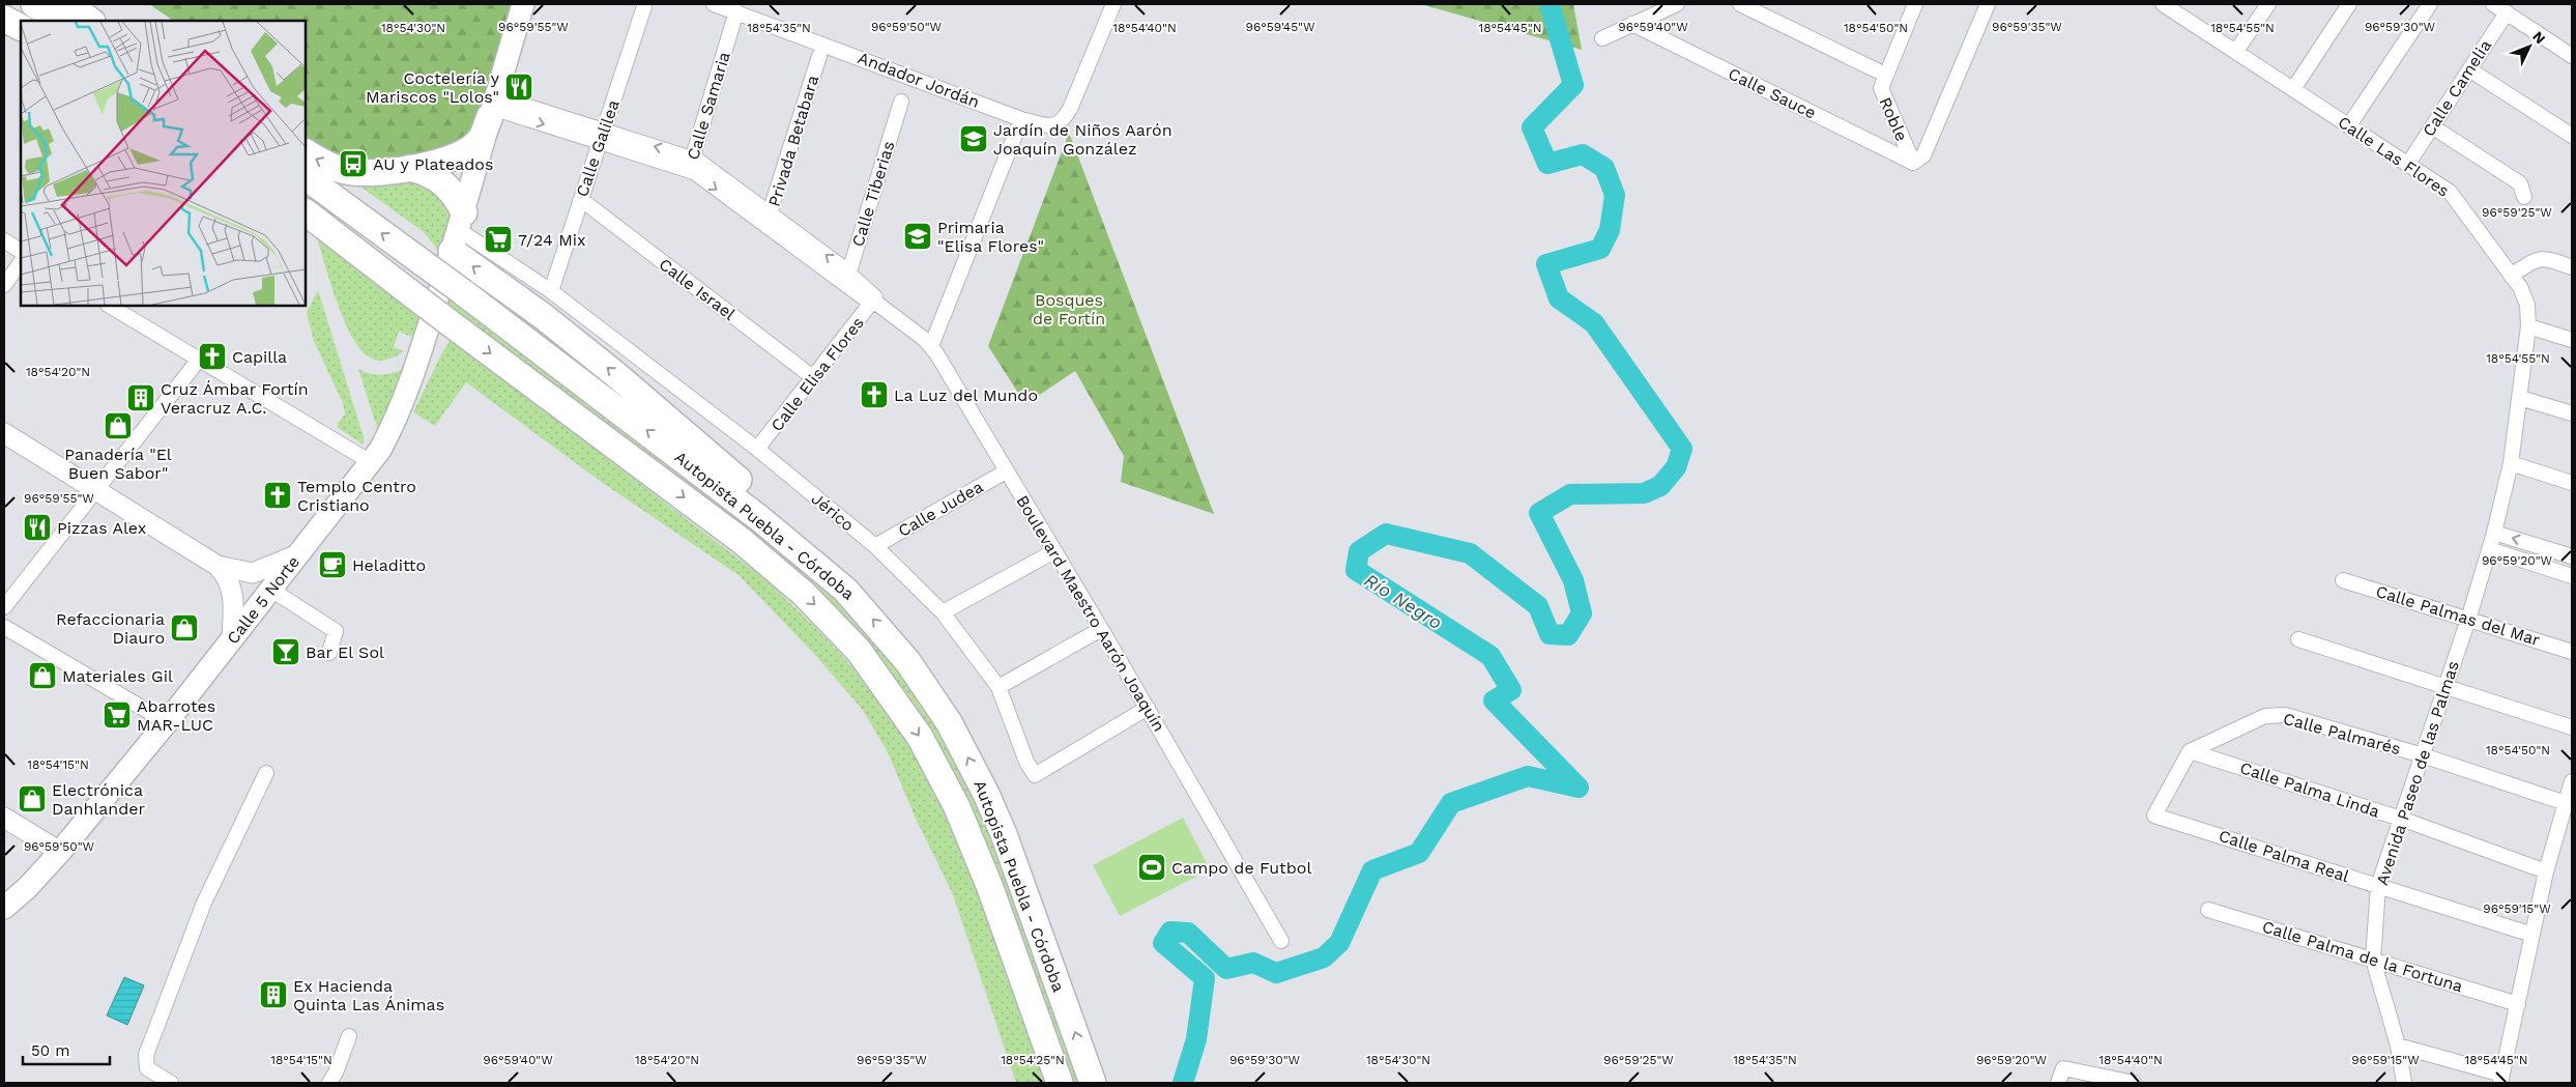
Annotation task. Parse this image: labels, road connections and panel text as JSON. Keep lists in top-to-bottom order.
{
  "streets": {
    "highway": ["Autopista Puebla - Córdoba"],
    "main road": ["Calle 5 Norte"],
    "street": [
      "Andador Jordán",
      "Calle Camelia",
      "Calle Sauce",
      "Calle Samaria",
      "Roble",
      "Privada Betabara",
      "Calle Galilea",
      "Calle Las Flores",
      "Calle Tiberias",
      "Calle Israel",
      "Calle Elisa Flores",
      "Calle Judea",
      "Jérico",
      "Boulevard Maestro Aarón Joaquín",
      "Calle Palmas del Mar",
      "Calle Palmarés",
      "Avenida Paseo de las Palmas",
      "Calle Palma Linda",
      "Calle Palma Real",
      "Calle Palma de la Fortuna"
    ]
  },
  "crossings": [
    ["Andador Jordán", "Calle Samaria"],
    ["Calle Camelia", "Calle Las Flores"],
    ["Calle Sauce", "Roble"],
    ["Calle Samaria", "Boulevard Maestro Aarón Joaquín"],
    ["Privada Betabara", "Boulevard Maestro Aarón Joaquín"],
    ["Calle Galilea", "Calle Israel"],
    ["Calle Galilea", "Jérico"],
    ["Calle Galilea", "Boulevard Maestro Aarón Joaquín"],
    ["Calle Las Flores", "Avenida Paseo de las Palmas"],
    ["Calle Tiberias", "Boulevard Maestro Aarón Joaquín"],
    ["Calle Israel", "Calle Elisa Flores"],
    ["Calle Elisa Flores", "Jérico"],
    ["Calle Elisa Flores", "Boulevard Maestro Aarón Joaquín"],
    ["Calle Judea", "Jérico"],
    ["Calle Judea", "Boulevard Maestro Aarón Joaquín"],
    ["Jérico", "Calle 5 Norte"],
    ["Jérico", "Boulevard Maestro Aarón Joaquín"],
    ["Calle 5 Norte", "Boulevard Maestro Aarón Joaquín"],
    ["Calle Palmas del Mar", "Avenida Paseo de las Palmas"],
    ["Calle Palmarés", "Avenida Paseo de las Palmas"],
    ["Calle Palmarés", "Calle Palma Linda"],
    ["Calle Palmarés", "Calle Palma Real"],
    ["Avenida Paseo de las Palmas", "Calle Palma Linda"],
    ["Avenida Paseo de las Palmas", "Calle Palma Real"],
    ["Avenida Paseo de las Palmas", "Calle Palma de la Fortuna"],
    ["Calle Palma Linda", "Calle Palma Real"]
  ],
  "water": ["Río Negro"],
  "parks": ["Bosques de Fortín"],
  "places": {
    "restaurant": ["Coctelería y Mariscos \"Lolos\"", "Pizzas Alex"],
    "school or university": ["Jardín de Niños Aarón Joaquín González", "Primaria \"Elisa Flores\""],
    "bus stop": ["AU y Plateados"],
    "supermarket": ["7/24 Mix", "Abarrotes MAR-LUC"],
    "church": ["Capilla", "La Luz del Mundo", "Templo Centro Cristiano"],
    "building": ["Cruz Ámbar Fortín Veracruz A.C.", "Ex Hacienda Quinta Las Ánimas"],
    "shop": [
      "Panadería \"El Buen Sabor\"",
      "Refaccionaria Diauro",
      "Materiales Gil",
      "Electrónica Danhlander"
    ],
    "cafe": ["Heladitto"],
    "bar": ["Bar El Sol"],
    "sports": ["Campo de Futbol"]
  },
  "scale_bar": "50 m",
  "north": "top right",
  "coordinates": [
    "96°59'55\"W",
    "96°59'50\"W",
    "96°59'45\"W",
    "96°59'40\"W",
    "96°59'35\"W",
    "96°59'30\"W",
    "18°54'30\"N",
    "18°54'35\"N",
    "18°54'40\"N",
    "18°54'45\"N",
    "18°54'55\"N",
    "18°54'50\"N",
    "96°59'25\"W",
    "18°54'20\"N",
    "96°59'20\"W",
    "18°54'15\"N",
    "96°59'15\"W",
    "18°54'25\"N"
  ]
}
